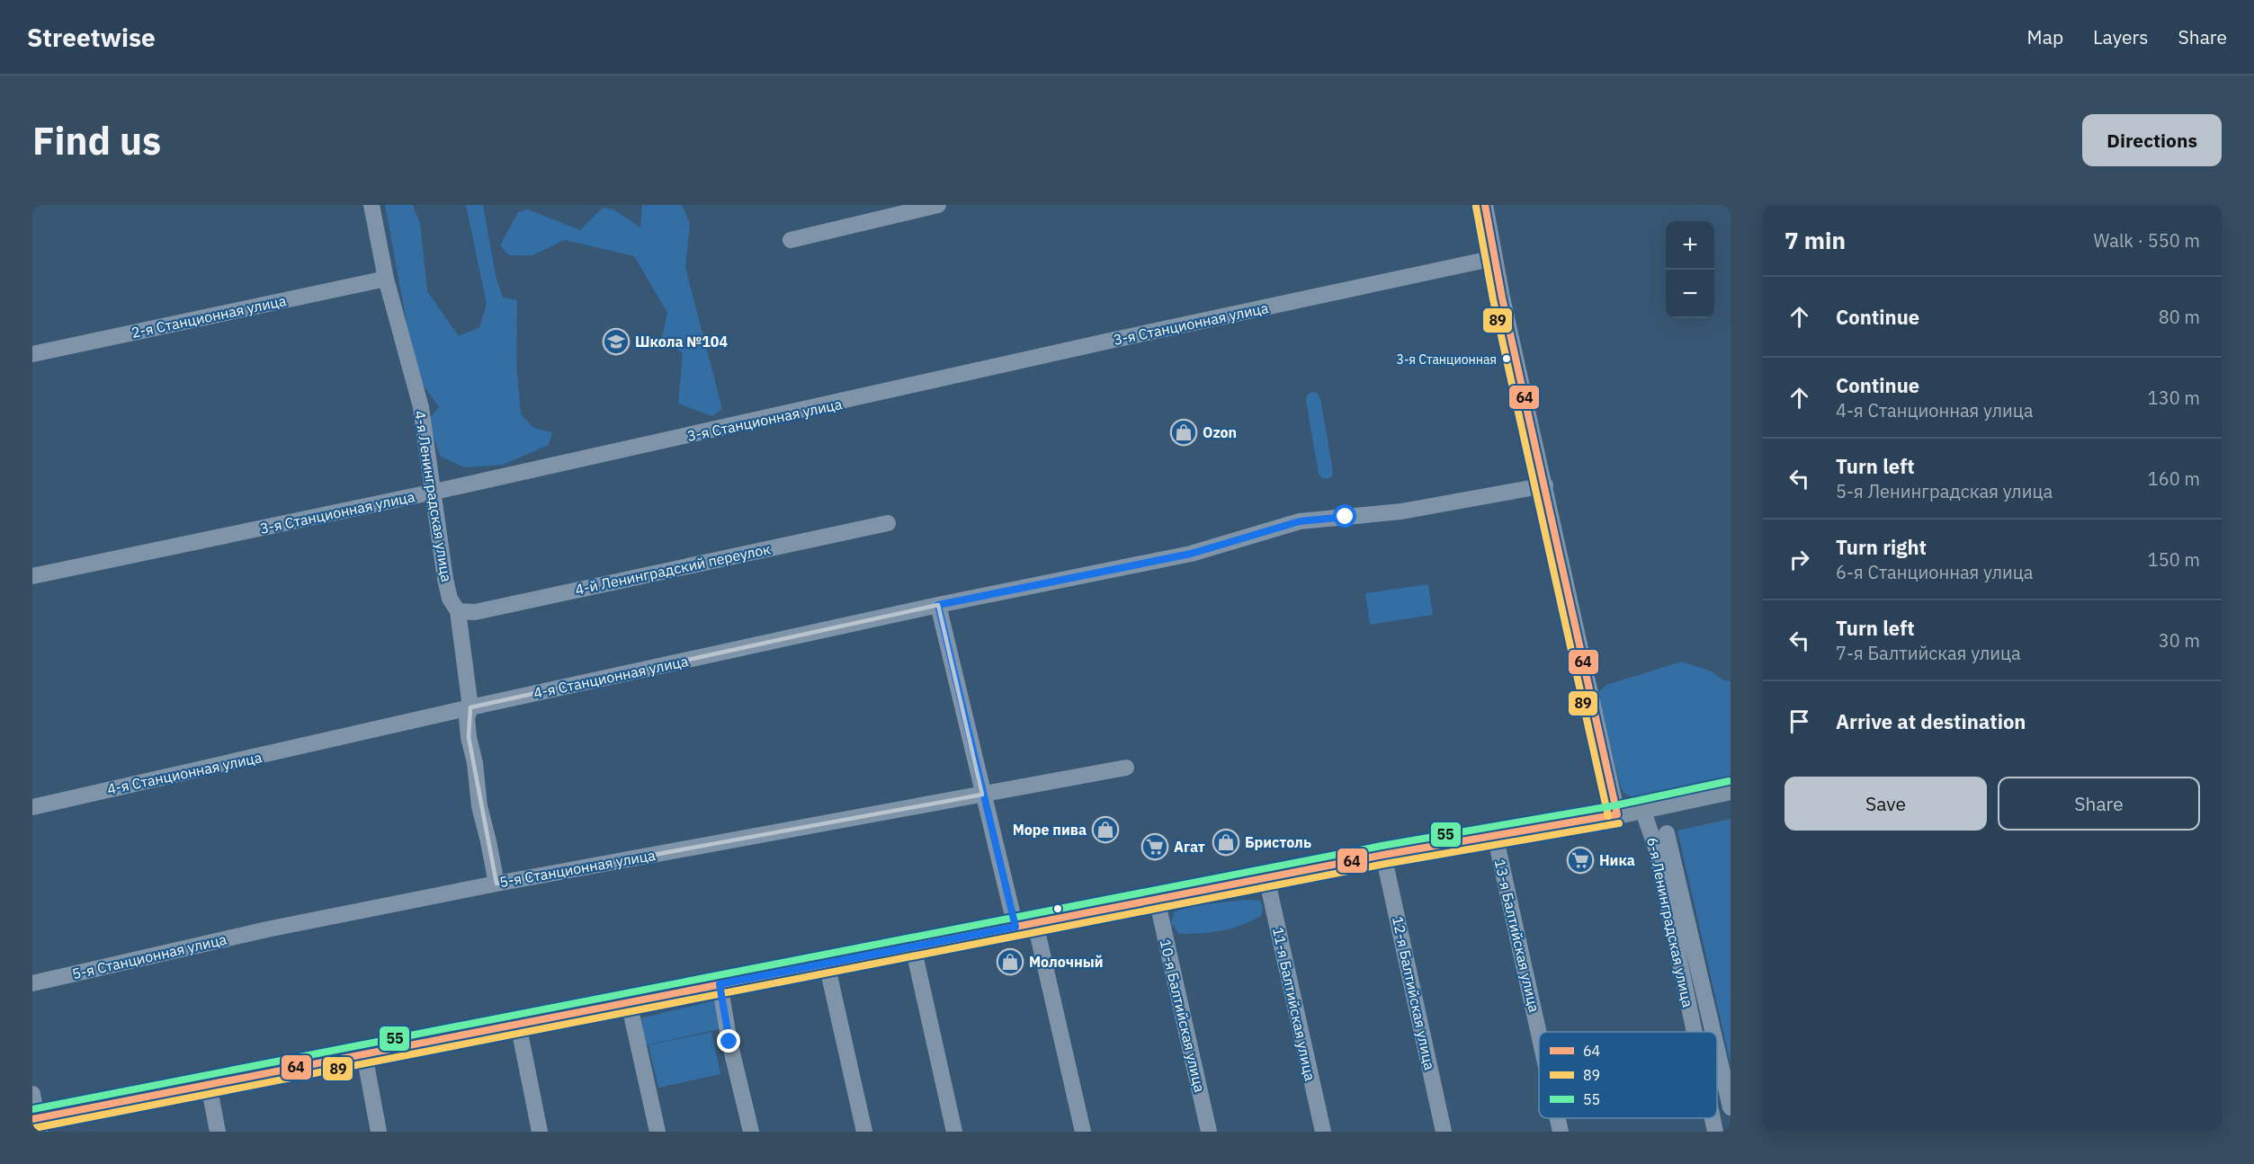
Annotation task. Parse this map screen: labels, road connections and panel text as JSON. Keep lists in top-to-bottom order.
{
  "streets": {
    "street": [
      "2-я Станционная улица",
      "3-я Станционная улица",
      "4-я Ленинградская улица",
      "4-й Ленинградский переулок",
      "4-я Станционная улица",
      "5-я Станционная улица",
      "6-я Ленинградская улица",
      "13-я Балтийская улица",
      "12-я Балтийская улица",
      "11-я Балтийская улица",
      "10-я Балтийская улица"
    ]
  },
  "crossings": [
    ["2-я Станционная улица", "4-я Ленинградская улица"],
    ["3-я Станционная улица", "4-я Ленинградская улица"],
    ["4-я Ленинградская улица", "4-й Ленинградский переулок"],
    ["4-я Ленинградская улица", "4-я Станционная улица"],
    ["4-я Ленинградская улица", "5-я Станционная улица"]
  ],
  "places": {
    "school or university": ["Школа №104"],
    "other": ["3-я Станционная"],
    "shop": [
      "Ozon",
      "Море пива",
      "Бристоль",
      "Молочный"
    ],
    "supermarket": ["Агат", "Ника"]
  },
  "lines": ["transit line 64", "transit line 89", "transit line 55"],
  "legend": ["64", "89", "55"],
  "page": {
    "header": "Streetwise",
    "nav": ["Map", "Layers", "Share"],
    "buttons": [
      "Directions",
      ["Save", "Share"]
    ],
    "title": "Find us",
    "heading": ["7 min", "Walk · 550 m"],
    "map_buttons": ["+", "−"],
    "list": [
      ["Continue", "80 m"],
      ["Continue", "4-я Станционная улица", "130 m"],
      ["Turn left", "5-я Ленинградская улица", "160 m"],
      ["Turn right", "6-я Станционная улица", "150 m"],
      ["Turn left", "7-я Балтийская улица", "30 m"],
      "Arrive at destination"
    ]
  }
}
